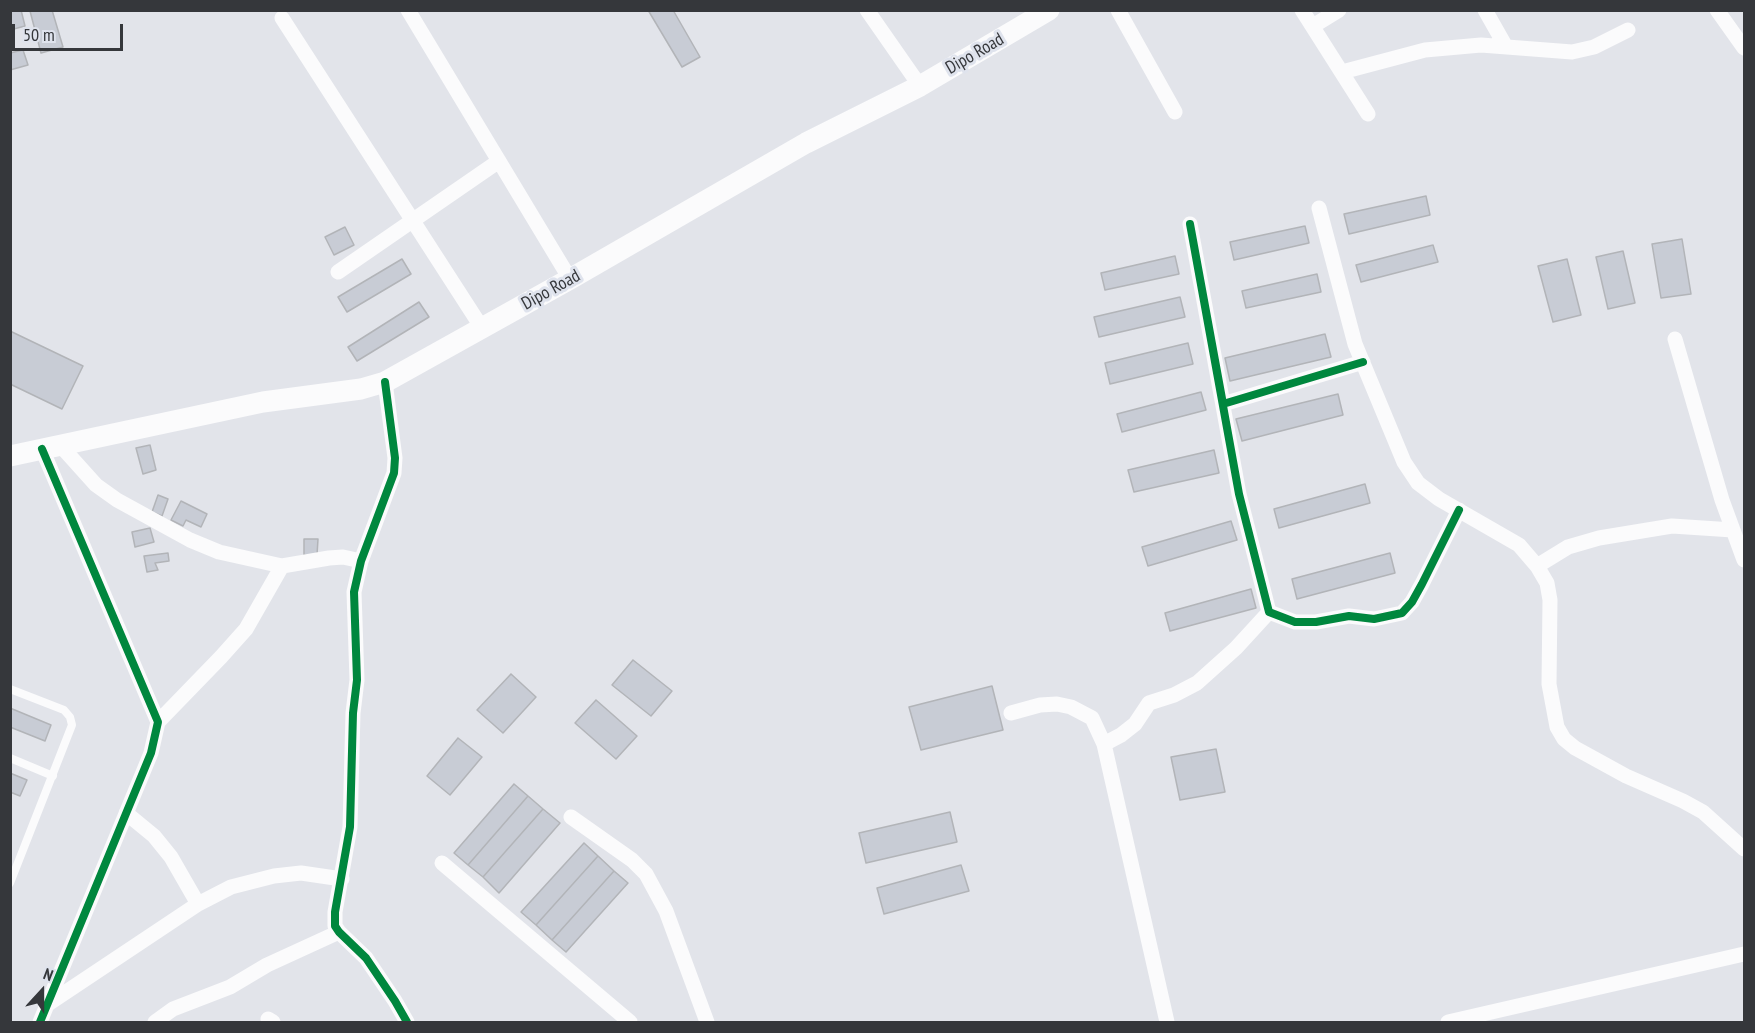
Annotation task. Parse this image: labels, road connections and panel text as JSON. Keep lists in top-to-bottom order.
{
  "streets": {
    "main road": ["Dipo Road"]
  },
  "scale_bar": "50 m",
  "north": "top"
}
